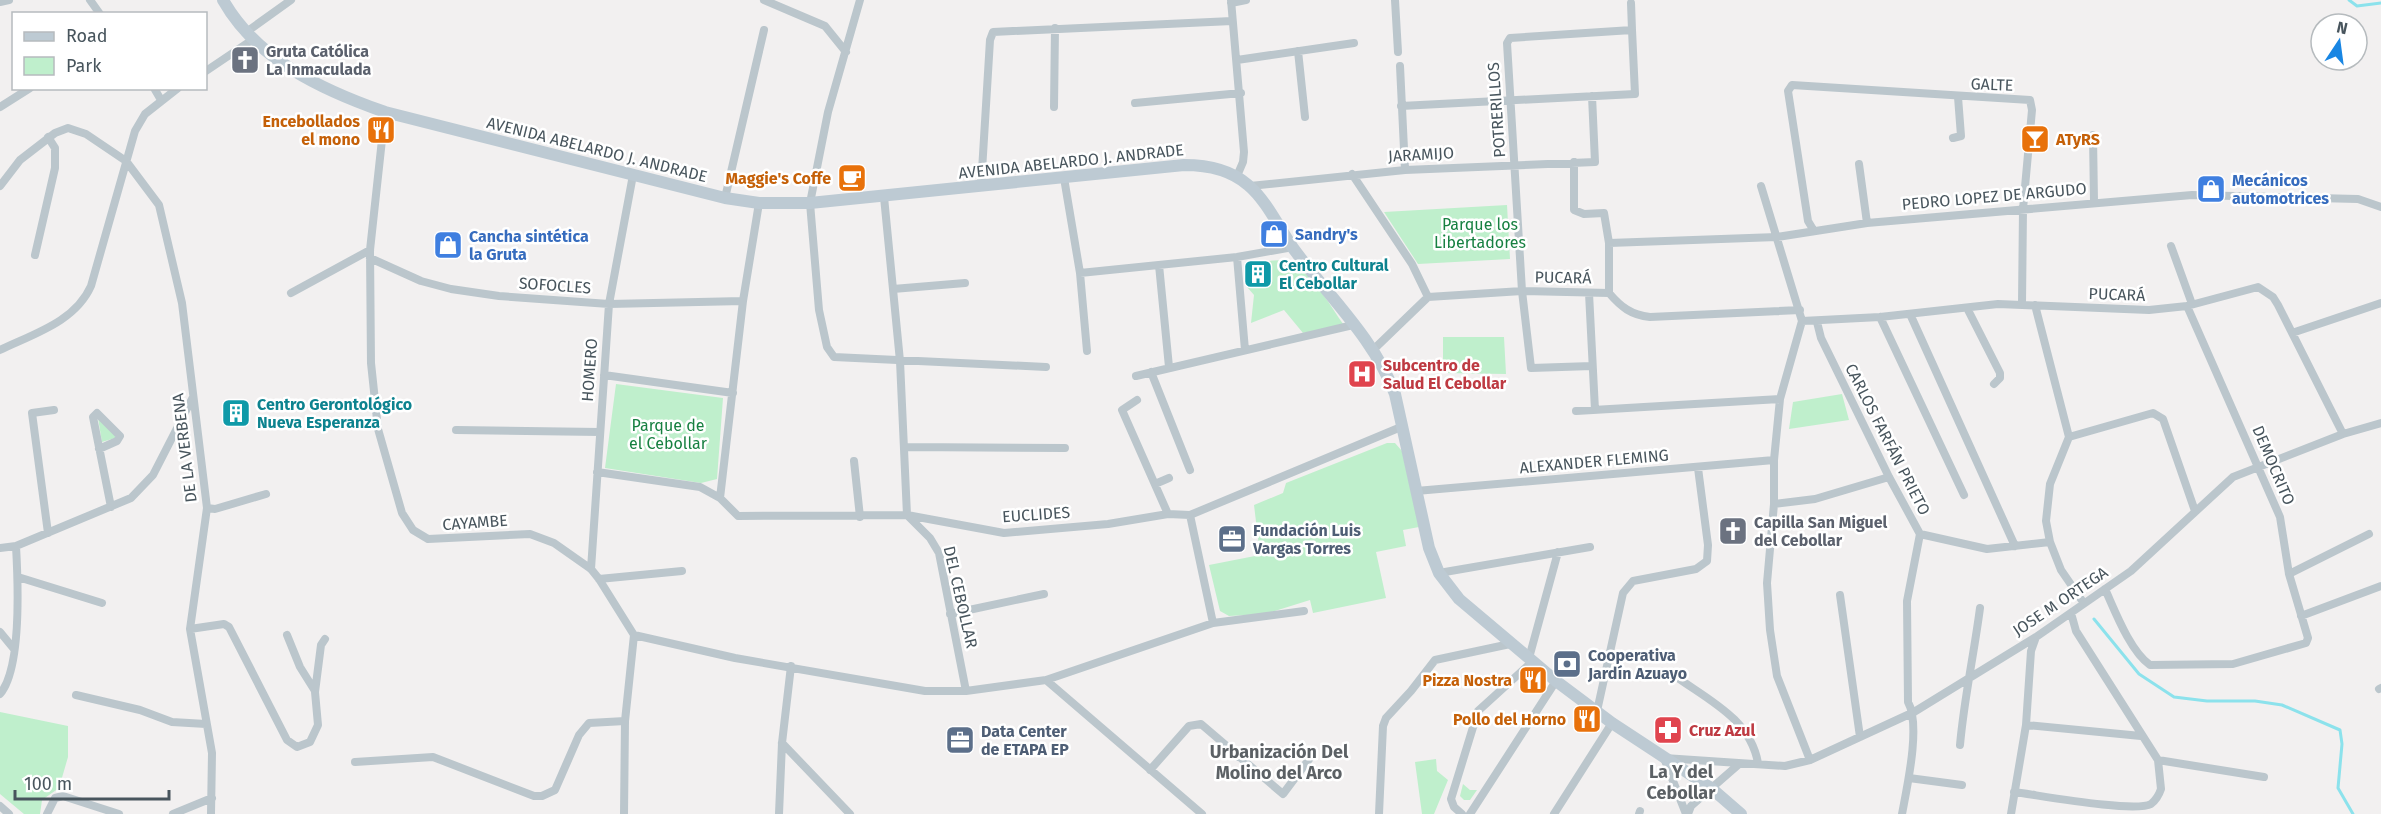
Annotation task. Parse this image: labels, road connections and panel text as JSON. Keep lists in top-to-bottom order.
{
  "streets": {
    "street": [
      "GALTE",
      "POTRERILLOS",
      "AVENIDA ABELARDO J. ANDRADE",
      "JARAMIJO",
      "PEDRO LOPEZ DE ARGUDO",
      "PUCARÁ",
      "SOFOCLES",
      "HOMERO",
      "CARLOS FARFÁN PRIETO",
      "DE LA VERBENA",
      "ALEXANDER FLEMING",
      "DEMOCRITO",
      "EUCLIDES",
      "CAYAMBE",
      "DEL CEBOLLAR",
      "JOSE M ORTEGA"
    ]
  },
  "crossings": [
    ["GALTE", "PEDRO LOPEZ DE ARGUDO"],
    ["GALTE", "PUCARÁ"],
    ["POTRERILLOS", "JARAMIJO"],
    ["POTRERILLOS", "PUCARÁ"],
    ["AVENIDA ABELARDO J. ANDRADE", "JARAMIJO"],
    ["AVENIDA ABELARDO J. ANDRADE", "HOMERO"],
    ["AVENIDA ABELARDO J. ANDRADE", "ALEXANDER FLEMING"],
    ["AVENIDA ABELARDO J. ANDRADE", "EUCLIDES"],
    ["AVENIDA ABELARDO J. ANDRADE", "CAYAMBE"],
    ["AVENIDA ABELARDO J. ANDRADE", "JOSE M ORTEGA"],
    ["PUCARÁ", "CARLOS FARFÁN PRIETO"],
    ["PUCARÁ", "DEMOCRITO"],
    ["PUCARÁ", "JOSE M ORTEGA"],
    ["SOFOCLES", "HOMERO"],
    ["SOFOCLES", "CAYAMBE"],
    ["HOMERO", "EUCLIDES"],
    ["HOMERO", "CAYAMBE"],
    ["CARLOS FARFÁN PRIETO", "JOSE M ORTEGA"],
    ["DEMOCRITO", "JOSE M ORTEGA"],
    ["EUCLIDES", "DEL CEBOLLAR"]
  ],
  "districts": ["Urbanización Del Molino del Arco", "La Y del Cebollar"],
  "parks": ["Parque los Libertadores", "Parque de el Cebollar"],
  "places": {
    "church": ["Gruta Católica La Inmaculada", "Capilla San Miguel del Cebollar"],
    "restaurant": ["Encebollados el mono", "Pizza Nostra", "Pollo del Horno"],
    "bar": ["ATyRS"],
    "cafe": ["Maggie's Coffe"],
    "shop": ["Mecánicos automotrices", "Sandry's", "Cancha sintética la Gruta"],
    "building": ["Centro Cultural El Cebollar", "Centro Gerontológico Nueva Esperanza"],
    "hospital": ["Subcentro de Salud El Cebollar"],
    "office": ["Fundación Luis Vargas Torres", "Data Center de ETAPA EP"],
    "bank": ["Cooperativa Jardín Azuayo"],
    "pharmacy": ["Cruz Azul"]
  },
  "legend": ["Road", "Park"],
  "scale_bar": "100 m",
  "north": "top"
}
